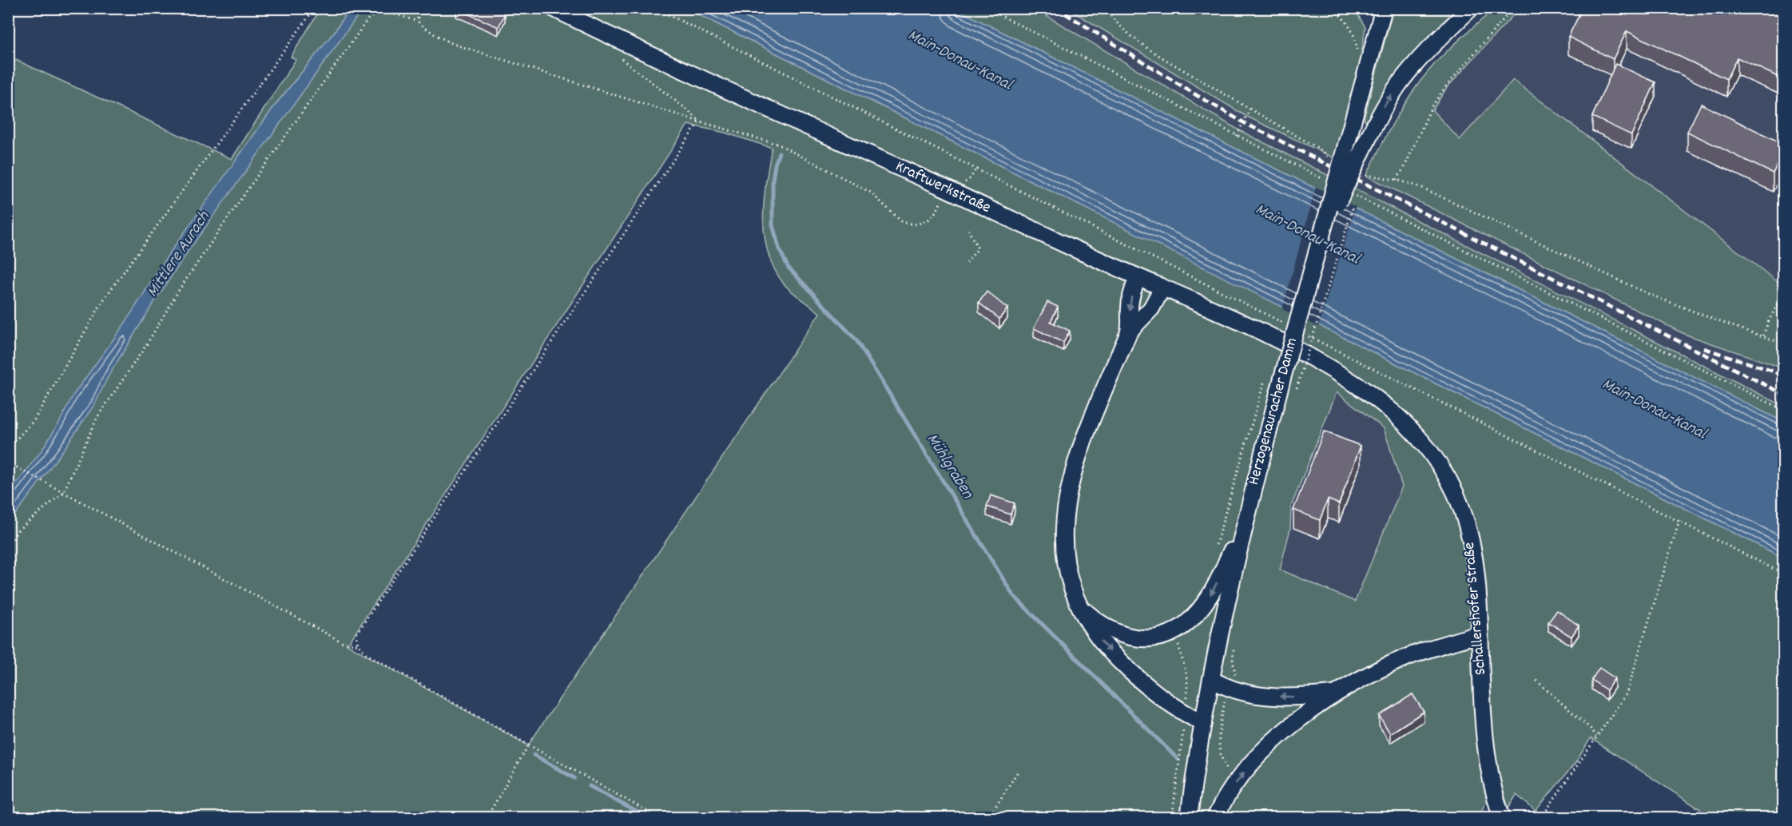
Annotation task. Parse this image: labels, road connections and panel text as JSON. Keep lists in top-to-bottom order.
{
  "streets": {
    "main road": ["Kraftwerkstraße", "Herzogenauracher Damm", "Schallershofer Straße"]
  },
  "crossings": [
    ["Kraftwerkstraße", "Schallershofer Straße"]
  ],
  "water": ["Main-Donau-Kanal", "Mittlere Aurach", "Mühlgraben"]
}
